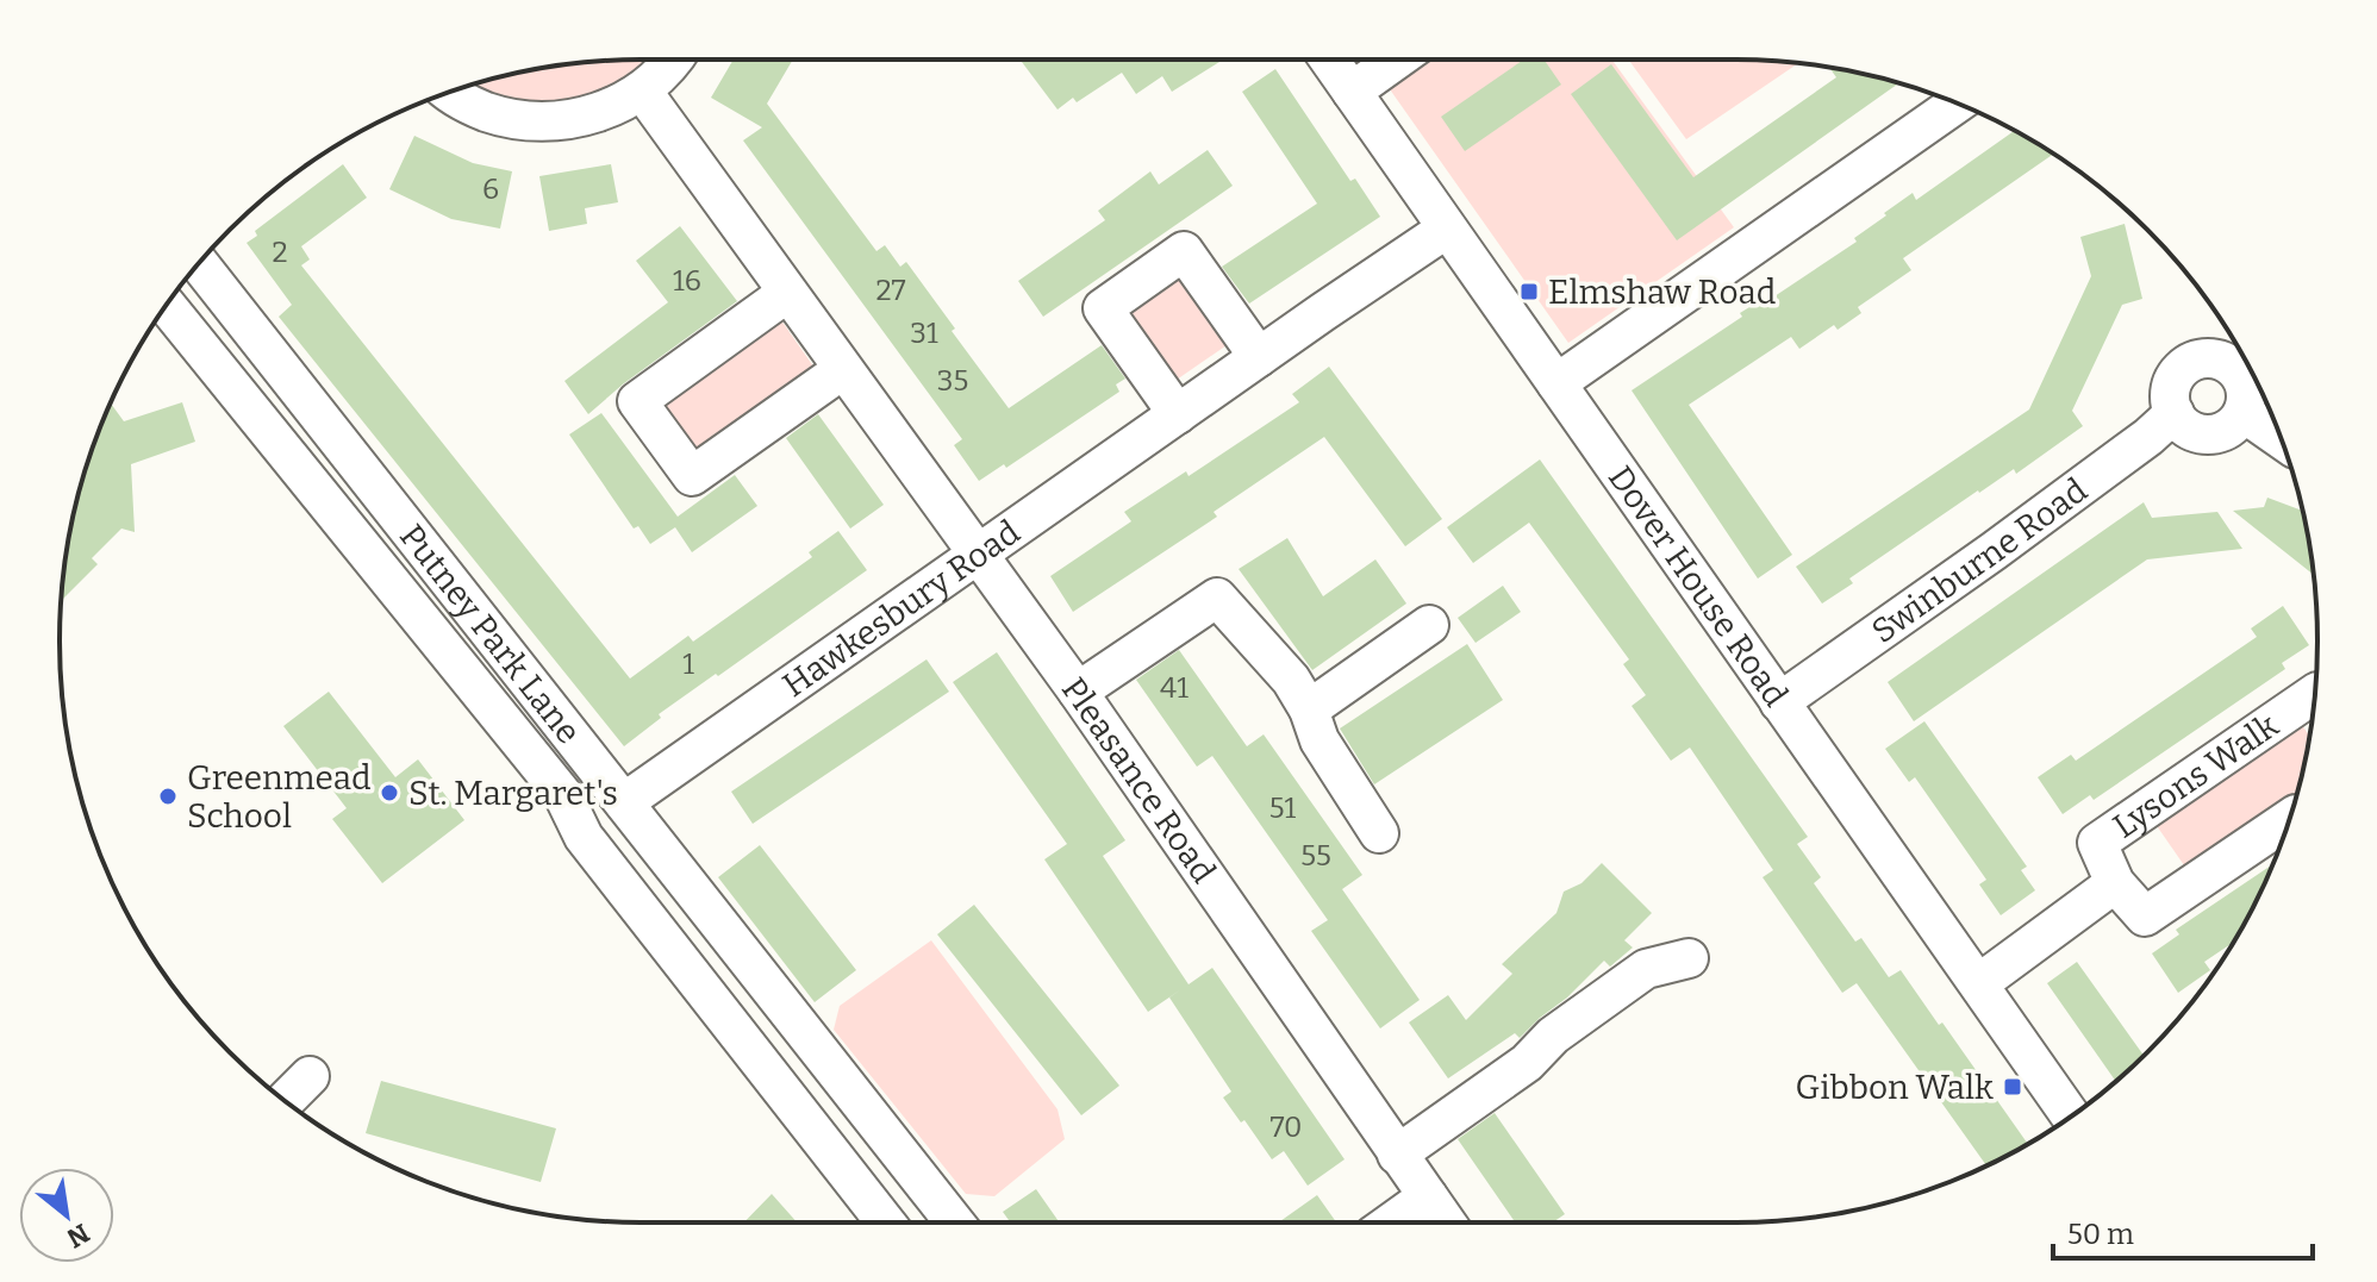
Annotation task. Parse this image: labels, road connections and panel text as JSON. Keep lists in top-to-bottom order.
{
  "streets": {
    "street": [
      "Swinburne Road",
      "Dover House Road",
      "Hawkesbury Road",
      "Putney Park Lane",
      "Lysons Walk",
      "Pleasance Road"
    ]
  },
  "crossings": [
    ["Swinburne Road", "Dover House Road"],
    ["Dover House Road", "Hawkesbury Road"],
    ["Dover House Road", "Lysons Walk"],
    ["Hawkesbury Road", "Putney Park Lane"],
    ["Hawkesbury Road", "Pleasance Road"]
  ],
  "places": {
    "transit": ["Elmshaw Road", "Gibbon Walk"],
    "other": ["St. Margaret's", "Greenmead School"]
  },
  "house_numbers": [
    "6",
    "2",
    "16",
    "27",
    "31",
    "35",
    "1",
    "41",
    "51",
    "55",
    "70"
  ],
  "scale_bar": "50 m",
  "north": "bottom right"
}
